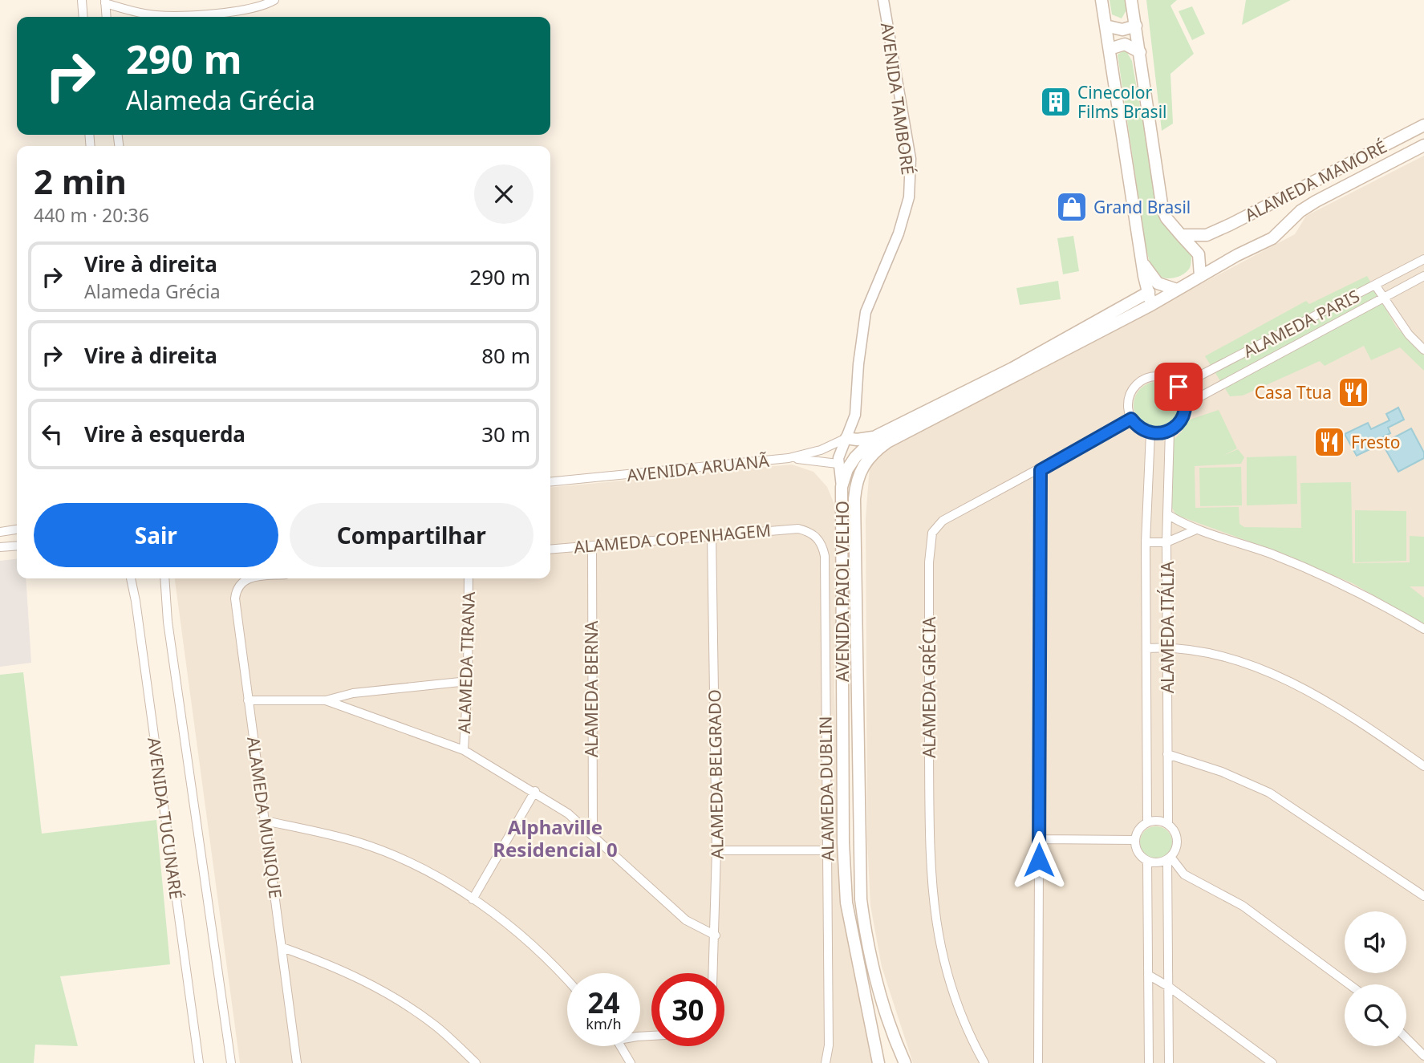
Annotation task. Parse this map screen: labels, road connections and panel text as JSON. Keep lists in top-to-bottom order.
{
  "streets": {
    "main road": ["ALAMEDA MAMORÉ", "AVENIDA PAIOL VELHO"],
    "street": [
      "AVENIDA TAMBORÉ",
      "ALAMEDA PARIS",
      "AVENIDA ARUANÃ",
      "ALAMEDA COPENHAGEM",
      "ALAMEDA ITÁLIA",
      "ALAMEDA TIRANA",
      "ALAMEDA GRÉCIA",
      "ALAMEDA BERNA",
      "ALAMEDA BELGRADO",
      "ALAMEDA DUBLIN",
      "ALAMEDA MUNIQUE",
      "AVENIDA TUCUNARÉ"
    ]
  },
  "crossings": [
    ["AVENIDA TAMBORÉ", "AVENIDA ARUANÃ"],
    ["AVENIDA TAMBORÉ", "AVENIDA PAIOL VELHO"],
    ["ALAMEDA MAMORÉ", "AVENIDA PAIOL VELHO"],
    ["ALAMEDA PARIS", "ALAMEDA ITÁLIA"],
    ["ALAMEDA PARIS", "ALAMEDA GRÉCIA"],
    ["ALAMEDA COPENHAGEM", "ALAMEDA BERNA"],
    ["ALAMEDA COPENHAGEM", "ALAMEDA BELGRADO"],
    ["ALAMEDA COPENHAGEM", "ALAMEDA DUBLIN"],
    ["ALAMEDA ITÁLIA", "ALAMEDA GRÉCIA"]
  ],
  "districts": ["Alphaville Residencial 0"],
  "places": {
    "building": ["Cinecolor Films Brasil"],
    "shop": ["Grand Brasil"],
    "restaurant": ["Casa Ttua", "Fresto"]
  },
  "page": {
    "turn": ["290 m", "Alameda Grécia"],
    "heading": ["2 min", "440 m · 20:36"],
    "list": [
      {
        "name": "Vire à direita",
        "note": "Alameda Grécia",
        "value": "290 m"
      },
      {
        "name": "Vire à direita",
        "value": "80 m"
      },
      {
        "name": "Vire à esquerda",
        "value": "30 m"
      }
    ],
    "buttons": ["Sair", "Compartilhar"],
    "speed": "24 km/h",
    "limit": "30"
  }
}
